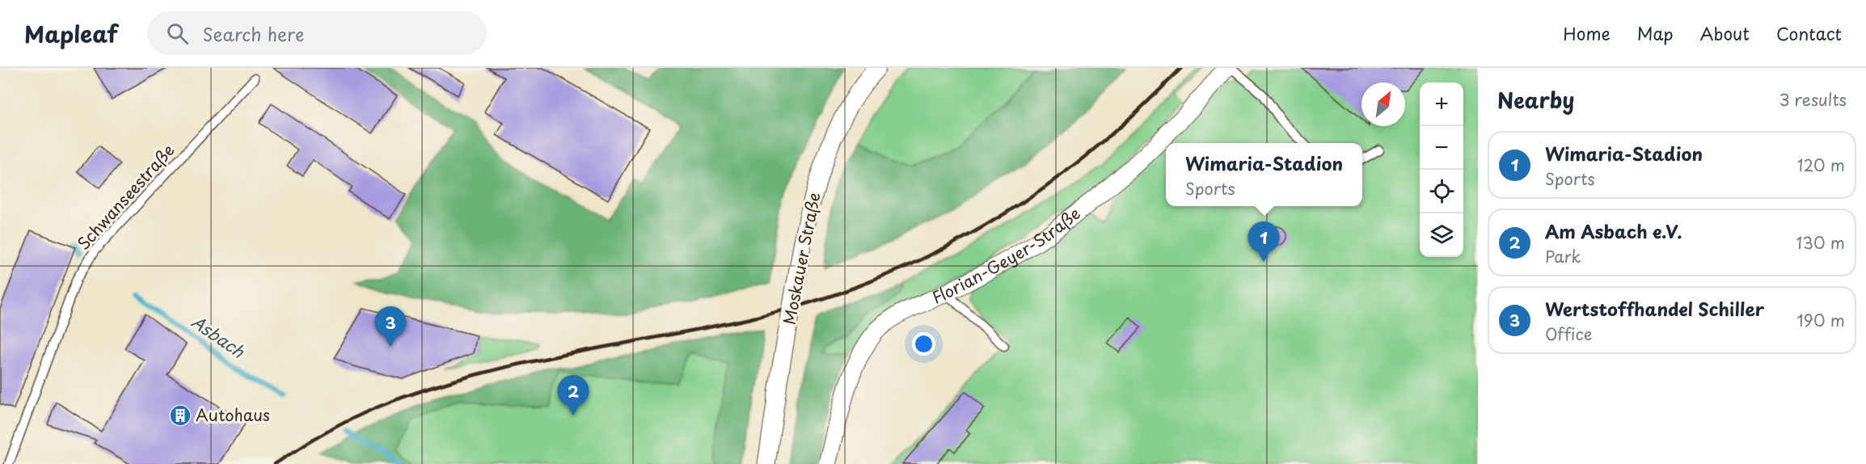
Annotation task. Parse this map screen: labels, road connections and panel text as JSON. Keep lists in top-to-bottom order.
{
  "streets": {
    "street": ["Florian-Geyer-Straße", "Moskauer Straße"],
    "lane": ["Schwanseestraße"]
  },
  "water": ["Asbach"],
  "places": {
    "building": ["Autohaus"]
  },
  "north": "top right",
  "page": {
    "header": "Mapleaf",
    "search": "Search here",
    "nav": [
      "Home",
      "Map",
      "About",
      "Contact"
    ],
    "heading": ["Nearby", "3 results"],
    "map_buttons": ["+", "−"],
    "list": [
      {
        "mark": "1",
        "name": "Wimaria-Stadion",
        "note": "Sports",
        "value": "120 m"
      },
      {
        "mark": "2",
        "name": "Am Asbach e.V.",
        "note": "Park",
        "value": "130 m"
      },
      {
        "mark": "3",
        "name": "Wertstoffhandel Schiller",
        "note": "Office",
        "value": "190 m"
      }
    ],
    "popup": ["Wimaria-Stadion", "Sports"],
    "pins": ["1", "3", "2"]
  }
}
